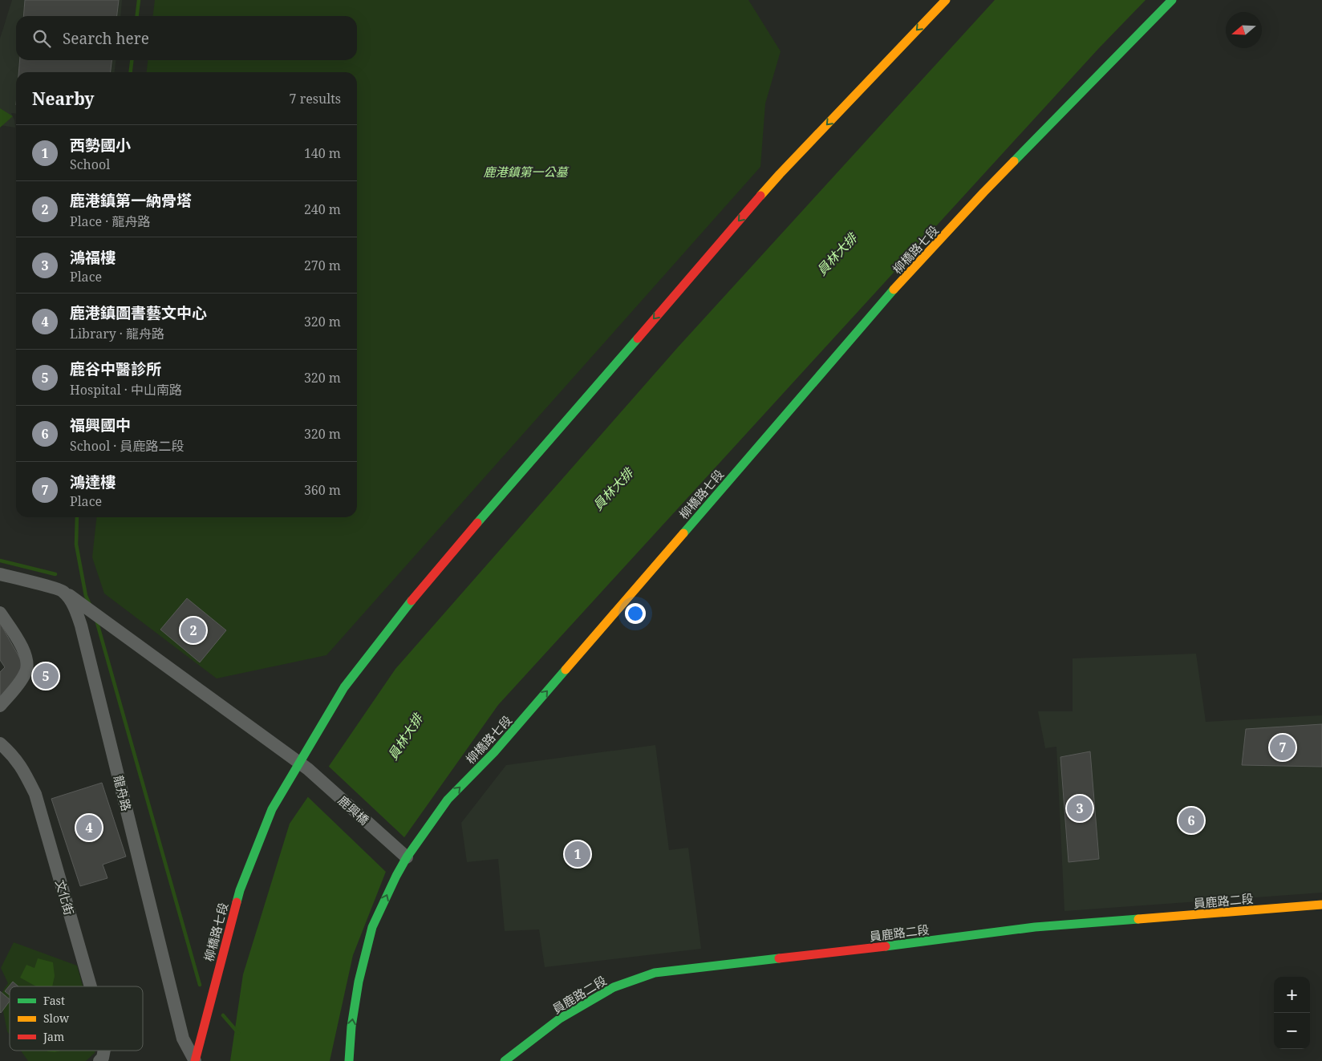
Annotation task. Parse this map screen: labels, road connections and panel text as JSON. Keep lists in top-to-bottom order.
{
  "streets": {
    "main road": ["柳橋路七段", "員鹿路二段"],
    "street": ["龍舟路", "鹿興橋", "文化街"]
  },
  "crossings": [
    ["柳橋路七段", "龍舟路"],
    ["柳橋路七段", "鹿興橋"],
    ["龍舟路", "鹿興橋"]
  ],
  "water": ["員林大排"],
  "parks": ["鹿港鎮第一公墓"],
  "legend": ["Fast", "Slow", "Jam"],
  "north": "left",
  "page": {
    "search": "Search here",
    "heading": ["Nearby", "7 results"],
    "list": [
      {
        "mark": "1",
        "name": "西勢國小",
        "note": "School",
        "value": "140 m"
      },
      {
        "mark": "2",
        "name": "鹿港鎮第一納骨塔",
        "note": "Place · 龍舟路",
        "value": "240 m"
      },
      {
        "mark": "3",
        "name": "鴻福樓",
        "note": "Place",
        "value": "270 m"
      },
      {
        "mark": "4",
        "name": "鹿港鎮圖書藝文中心",
        "note": "Library · 龍舟路",
        "value": "320 m"
      },
      {
        "mark": "5",
        "name": "鹿谷中醫診所",
        "note": "Hospital · 中山南路",
        "value": "320 m"
      },
      {
        "mark": "6",
        "name": "福興國中",
        "note": "School · 員鹿路二段",
        "value": "320 m"
      },
      {
        "mark": "7",
        "name": "鴻達樓",
        "note": "Place",
        "value": "360 m"
      }
    ],
    "pins": [
      "2",
      "5",
      "7",
      "3",
      "6",
      "4",
      "1"
    ],
    "map_buttons": ["+", "−"]
  }
}
